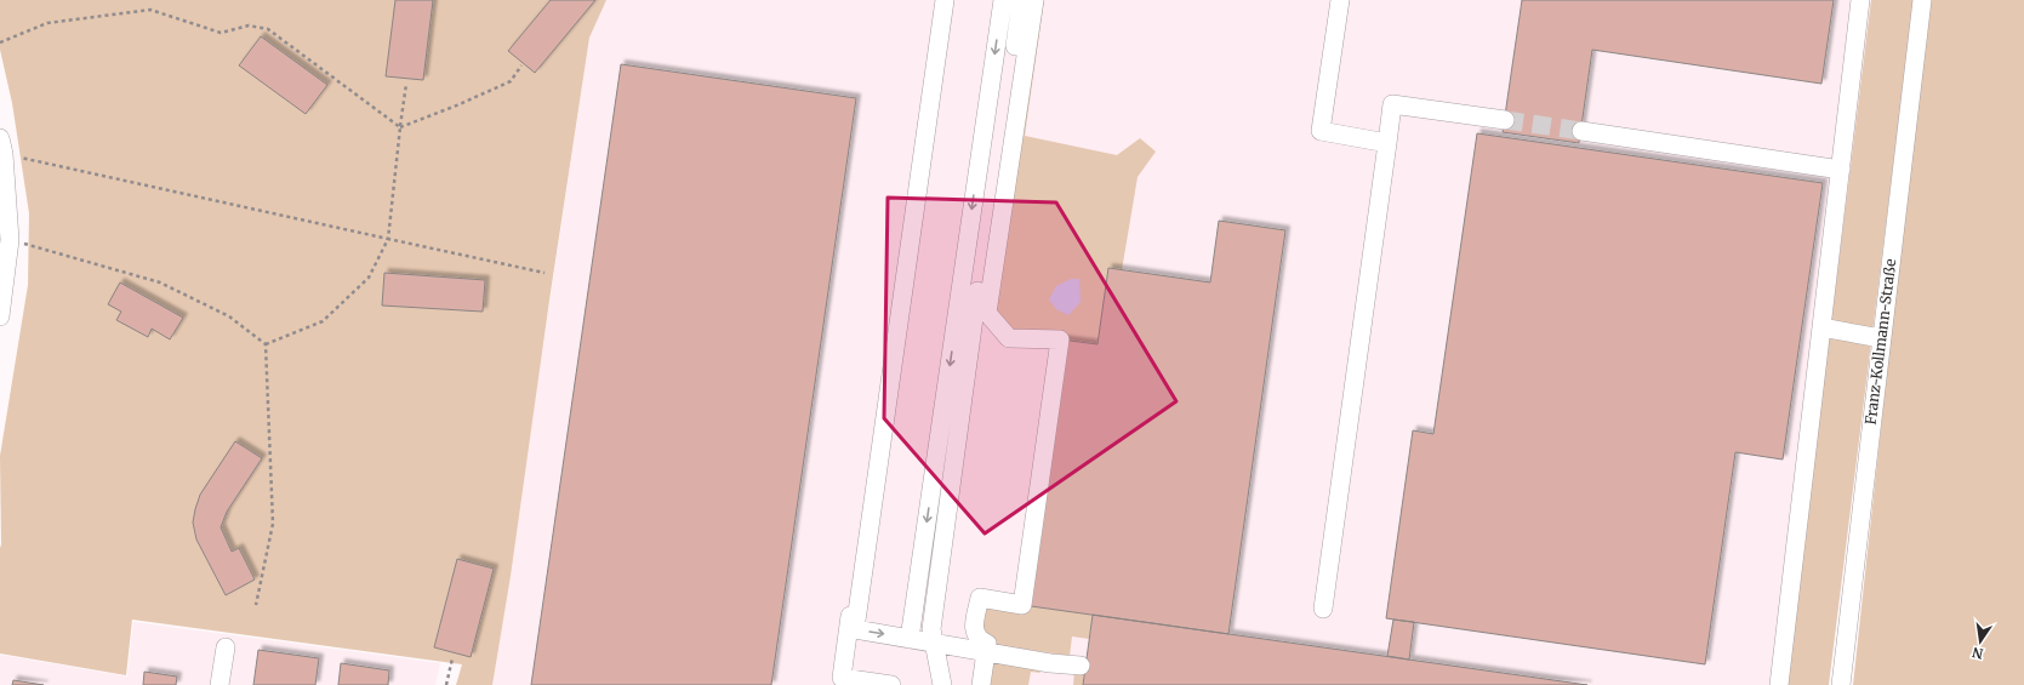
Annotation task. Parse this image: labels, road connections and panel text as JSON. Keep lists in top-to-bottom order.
{
  "streets": {
    "street": ["Franz-Kollmann-Straße"]
  },
  "north": "bottom"
}
